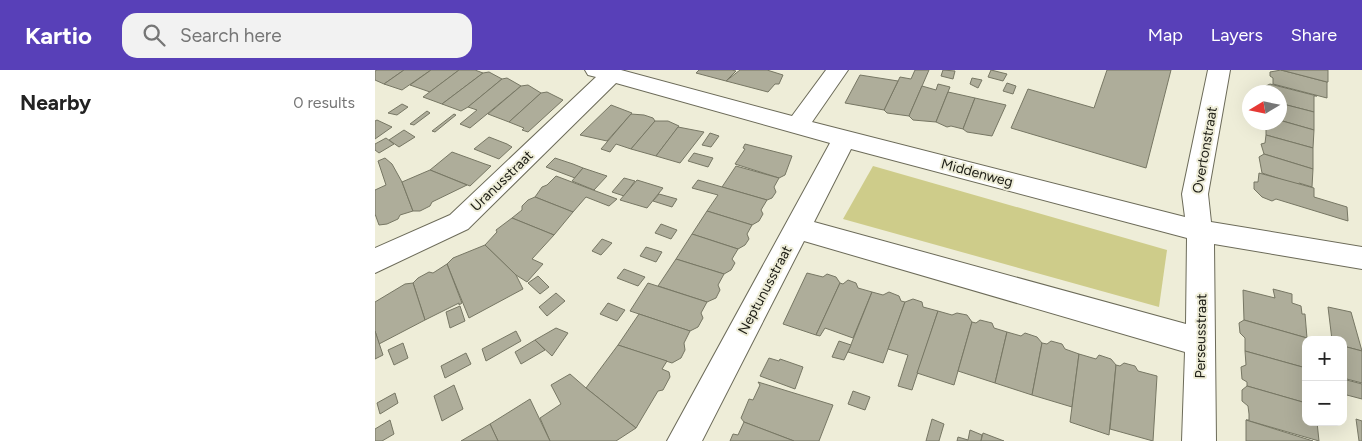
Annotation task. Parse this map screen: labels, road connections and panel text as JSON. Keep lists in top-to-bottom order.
{
  "streets": {
    "street": [
      "Overtonstraat",
      "Middenweg",
      "Uranusstraat",
      "Neptunusstraat",
      "Perseusstraat"
    ]
  },
  "crossings": [
    ["Overtonstraat", "Middenweg"],
    ["Overtonstraat", "Perseusstraat"],
    ["Middenweg", "Uranusstraat"],
    ["Middenweg", "Neptunusstraat"],
    ["Middenweg", "Perseusstraat"]
  ],
  "north": "left",
  "page": {
    "header": "Kartio",
    "search": "Search here",
    "nav": ["Map", "Layers", "Share"],
    "heading": ["Nearby", "0 results"],
    "map_buttons": ["+", "−"]
  }
}
